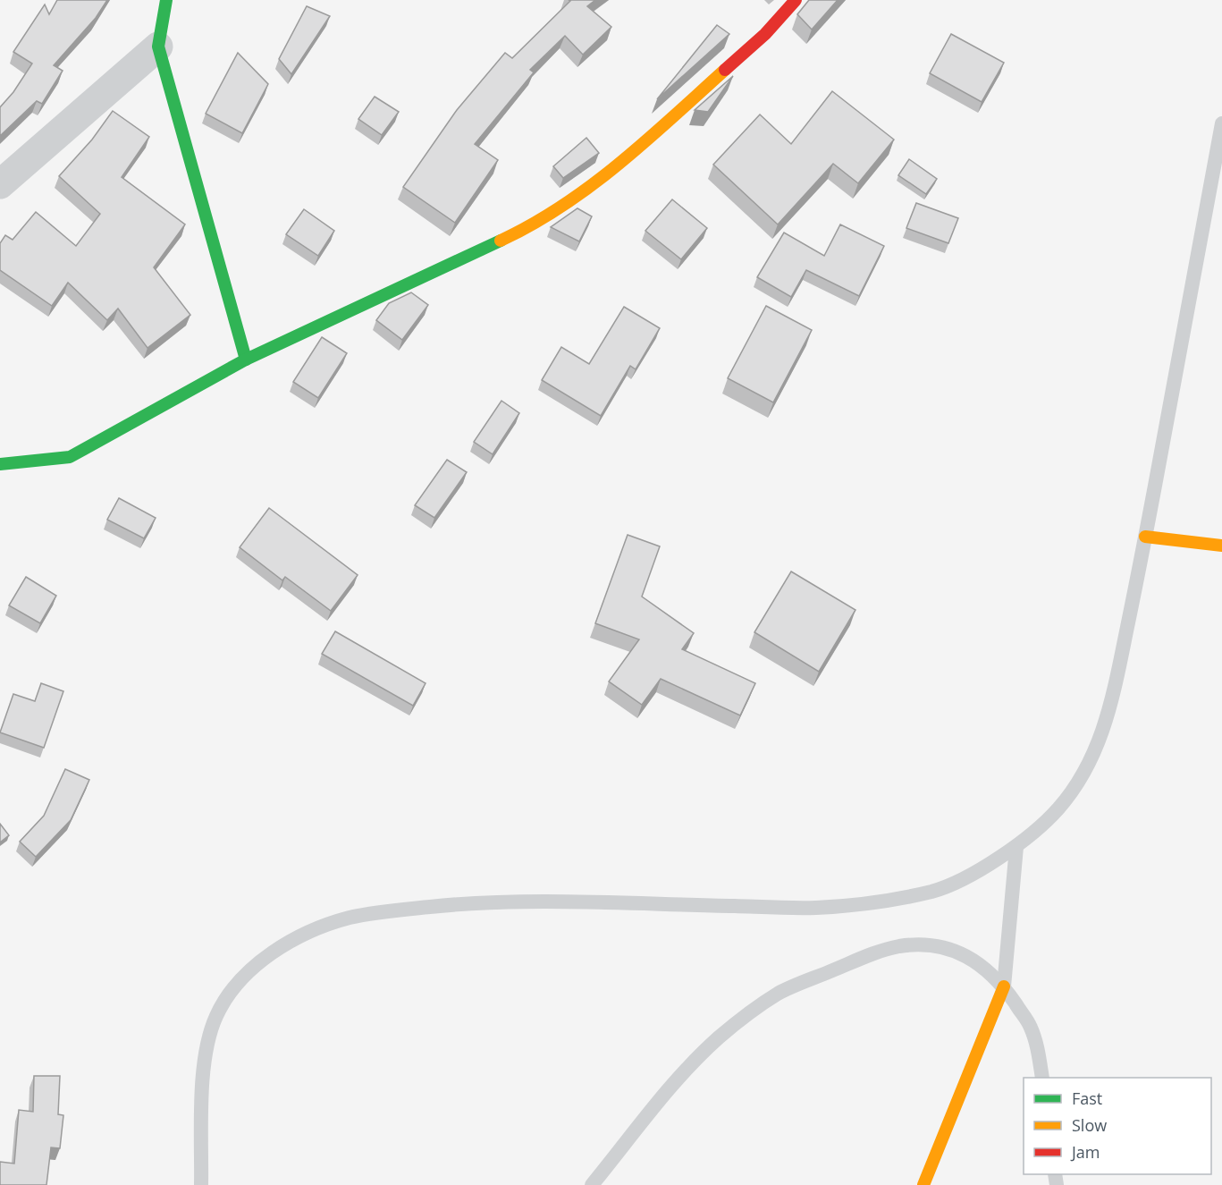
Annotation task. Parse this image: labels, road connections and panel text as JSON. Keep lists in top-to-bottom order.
{
  "legend": ["Fast", "Slow", "Jam"]
}
